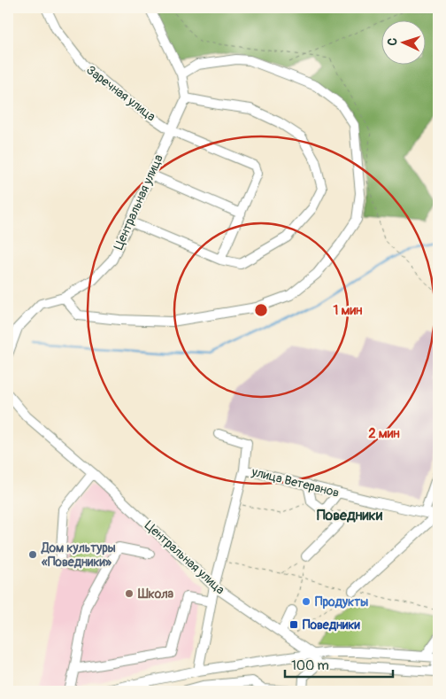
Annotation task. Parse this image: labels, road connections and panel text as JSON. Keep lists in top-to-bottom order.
{
  "streets": {
    "street": ["Заречная улица", "Центральная улица", "улица Ветеранов"]
  },
  "crossings": [
    ["Заречная улица", "Центральная улица"],
    ["Центральная улица", "улица Ветеранов"]
  ],
  "districts": ["Поведники"],
  "places": {
    "other": ["Дом культуры «Поведники»", "Школа", "Продукты"],
    "transit": ["Поведники"]
  },
  "scale_bar": "100 m",
  "north": "left",
  "rings": ["1 мин", "2 мин"]
}
